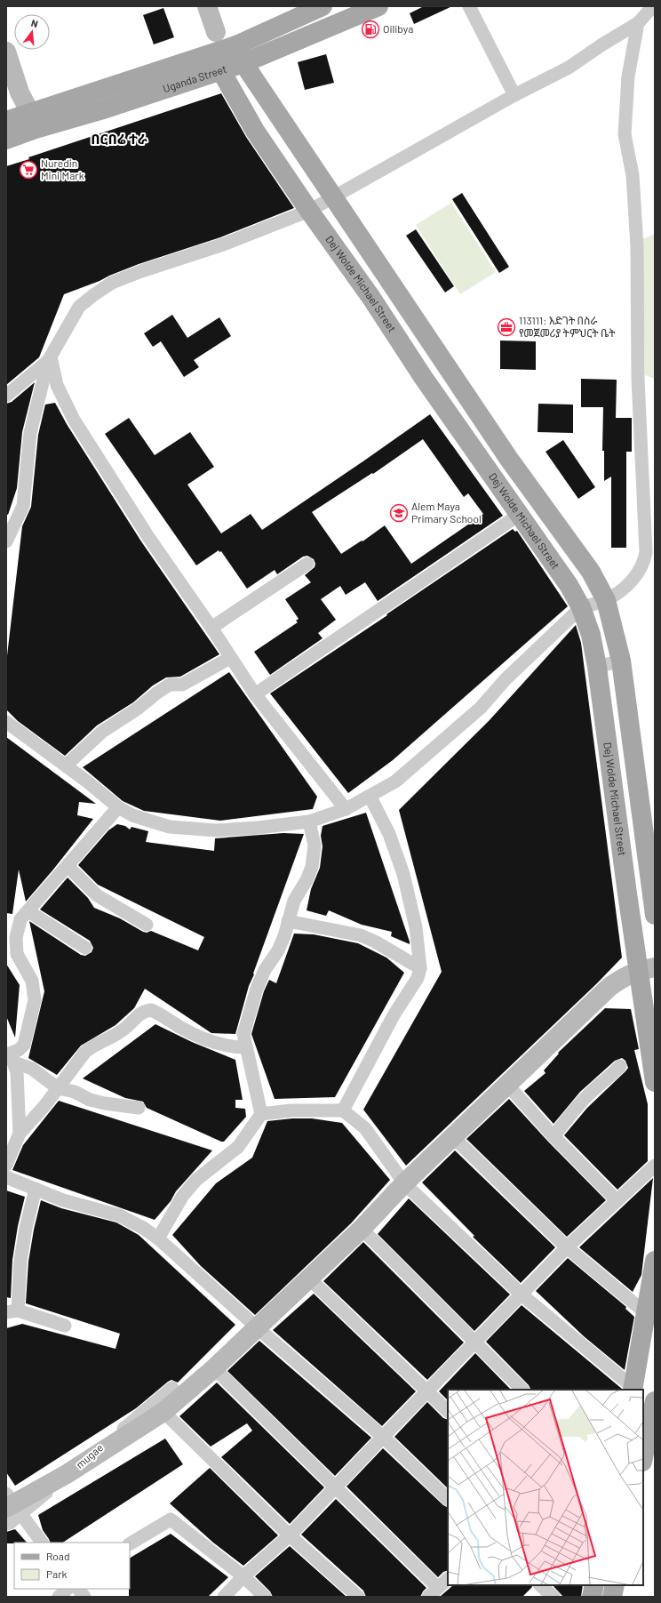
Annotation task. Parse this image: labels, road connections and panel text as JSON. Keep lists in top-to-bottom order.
{
  "streets": {
    "main road": ["Uganda Street", "Dej Wolde Michael Street"],
    "street": ["mugae"]
  },
  "crossings": [
    ["Uganda Street", "Dej Wolde Michael Street"]
  ],
  "districts": ["በርበሬ ተራ"],
  "places": {
    "fuel station": ["Oilibya"],
    "supermarket": ["Nuredin Mini Mark"],
    "office": ["113111: እድገት በስራ የመጀመሪያ ትምህርት ቤት"],
    "school or university": ["Alem Maya Primary School"]
  },
  "legend": ["Road", "Park"],
  "north": "top"
}
